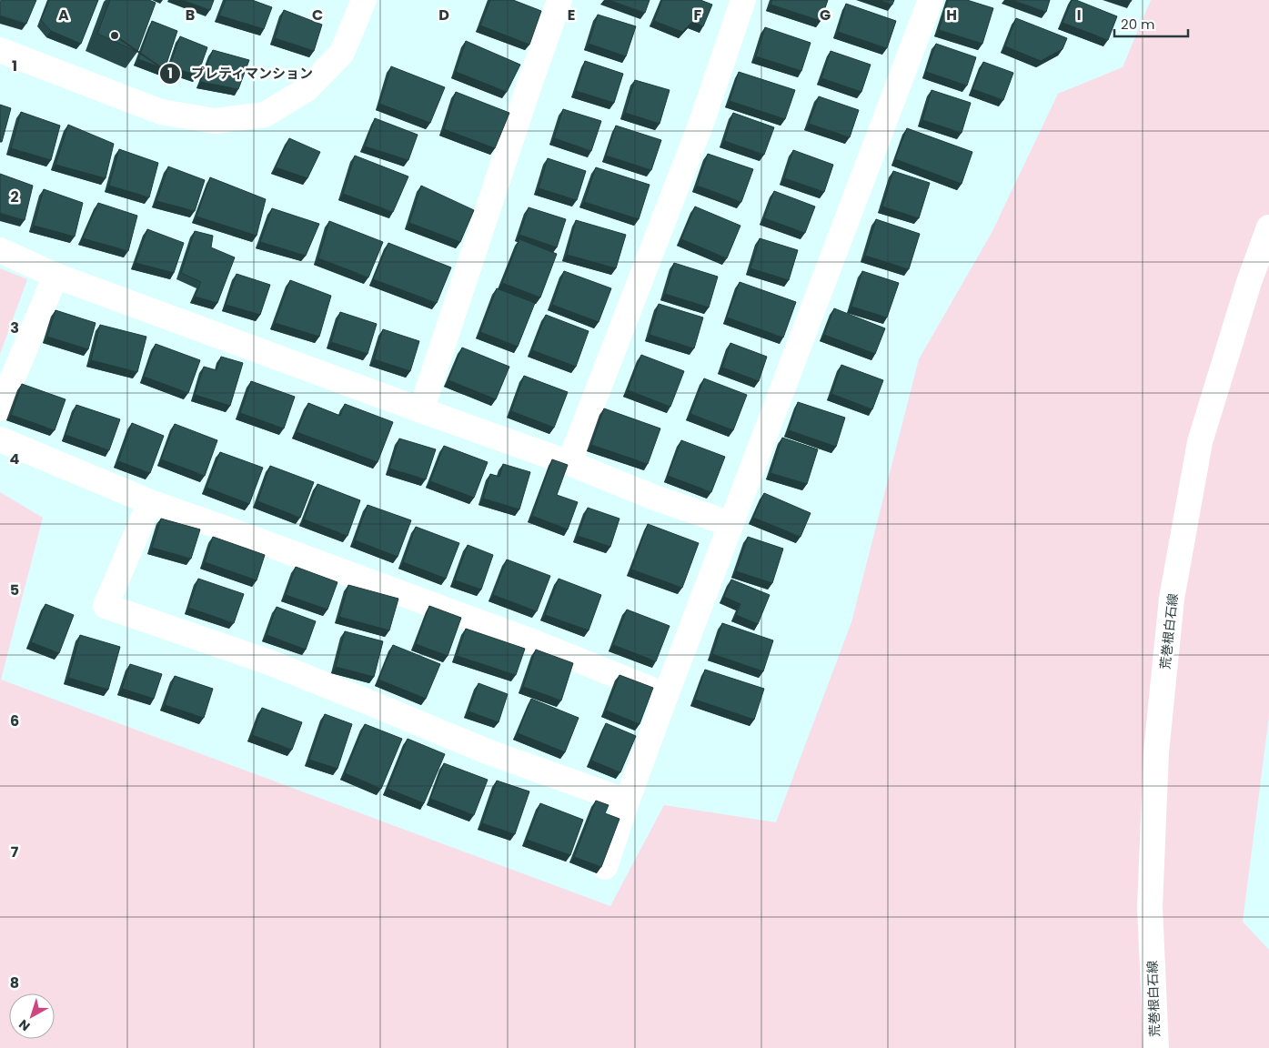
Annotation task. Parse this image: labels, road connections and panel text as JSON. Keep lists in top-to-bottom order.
{
  "streets": {
    "street": ["荒巻根白石線"]
  },
  "places": ["プレティマンション"],
  "scale_bar": "20 m",
  "north": "bottom left",
  "grid": {
    "columns": [
      "A",
      "B",
      "C",
      "D",
      "E",
      "F",
      "G",
      "H",
      "I"
    ],
    "rows": [
      "1",
      "2",
      "3",
      "4",
      "5",
      "6",
      "7",
      "8"
    ]
  }
}
